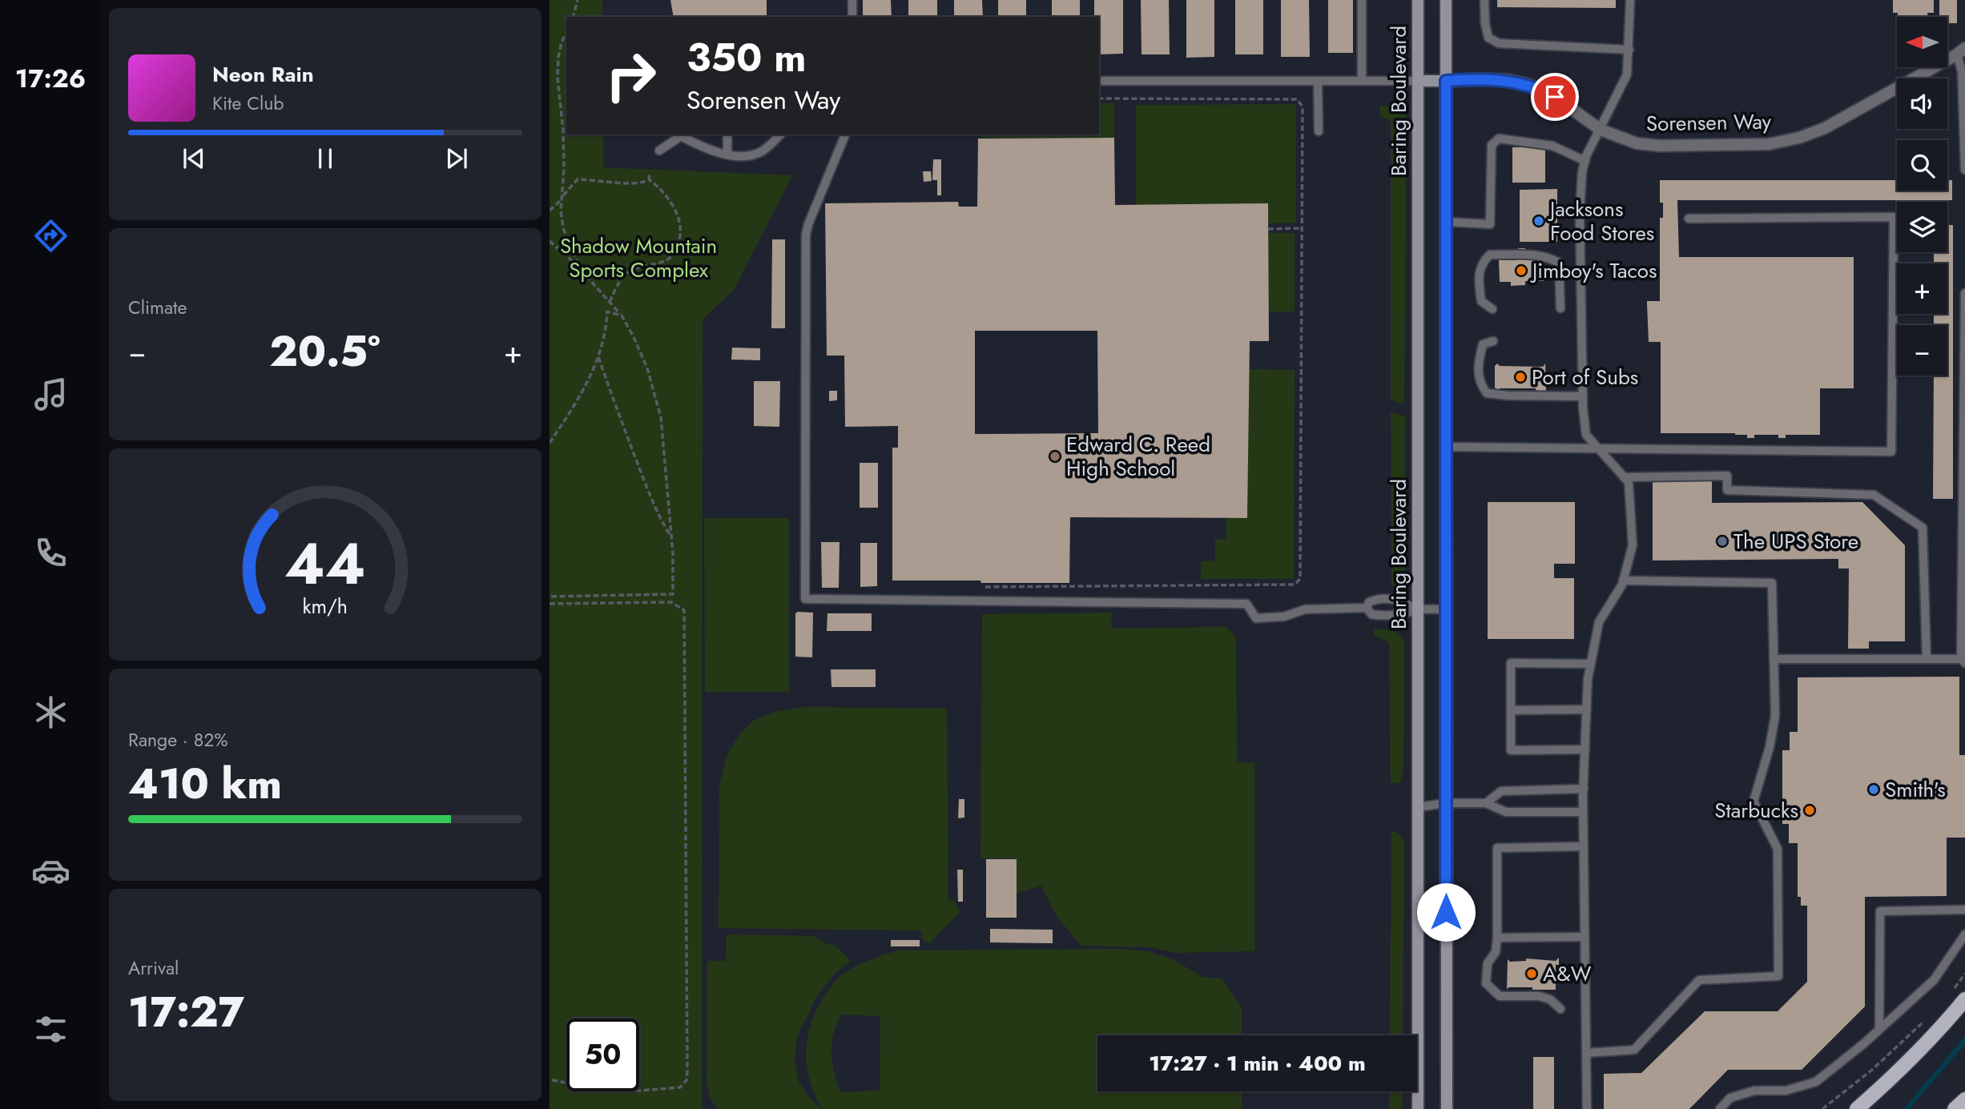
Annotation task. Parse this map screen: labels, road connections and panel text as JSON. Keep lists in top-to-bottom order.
{
  "streets": {
    "main road": ["Baring Boulevard"],
    "street": ["Sorensen Way"]
  },
  "parks": ["Shadow Mountain Sports Complex"],
  "places": [
    "Jacksons Food Stores",
    "Jimboy's Tacos",
    "Port of Subs",
    "Edward C. Reed High School",
    "The UPS Store",
    "Smith's",
    "Starbucks",
    "A&W"
  ],
  "north": "left",
  "page": {
    "tabs": "17:26",
    "map_buttons": ["+", "−"],
    "turn": ["350 m", "Sorensen Way"],
    "song": ["Neon Rain", "Kite Club"],
    "tile": [
      "Climate",
      ["Range · 82%", "410 km"],
      ["Arrival", "17:27"]
    ],
    "heat": ["−", "20.5°", "+"],
    "limit": "50",
    "trip": "17:27 · 1 min · 400 m",
    "gauge": ["44", "km/h"]
  }
}
